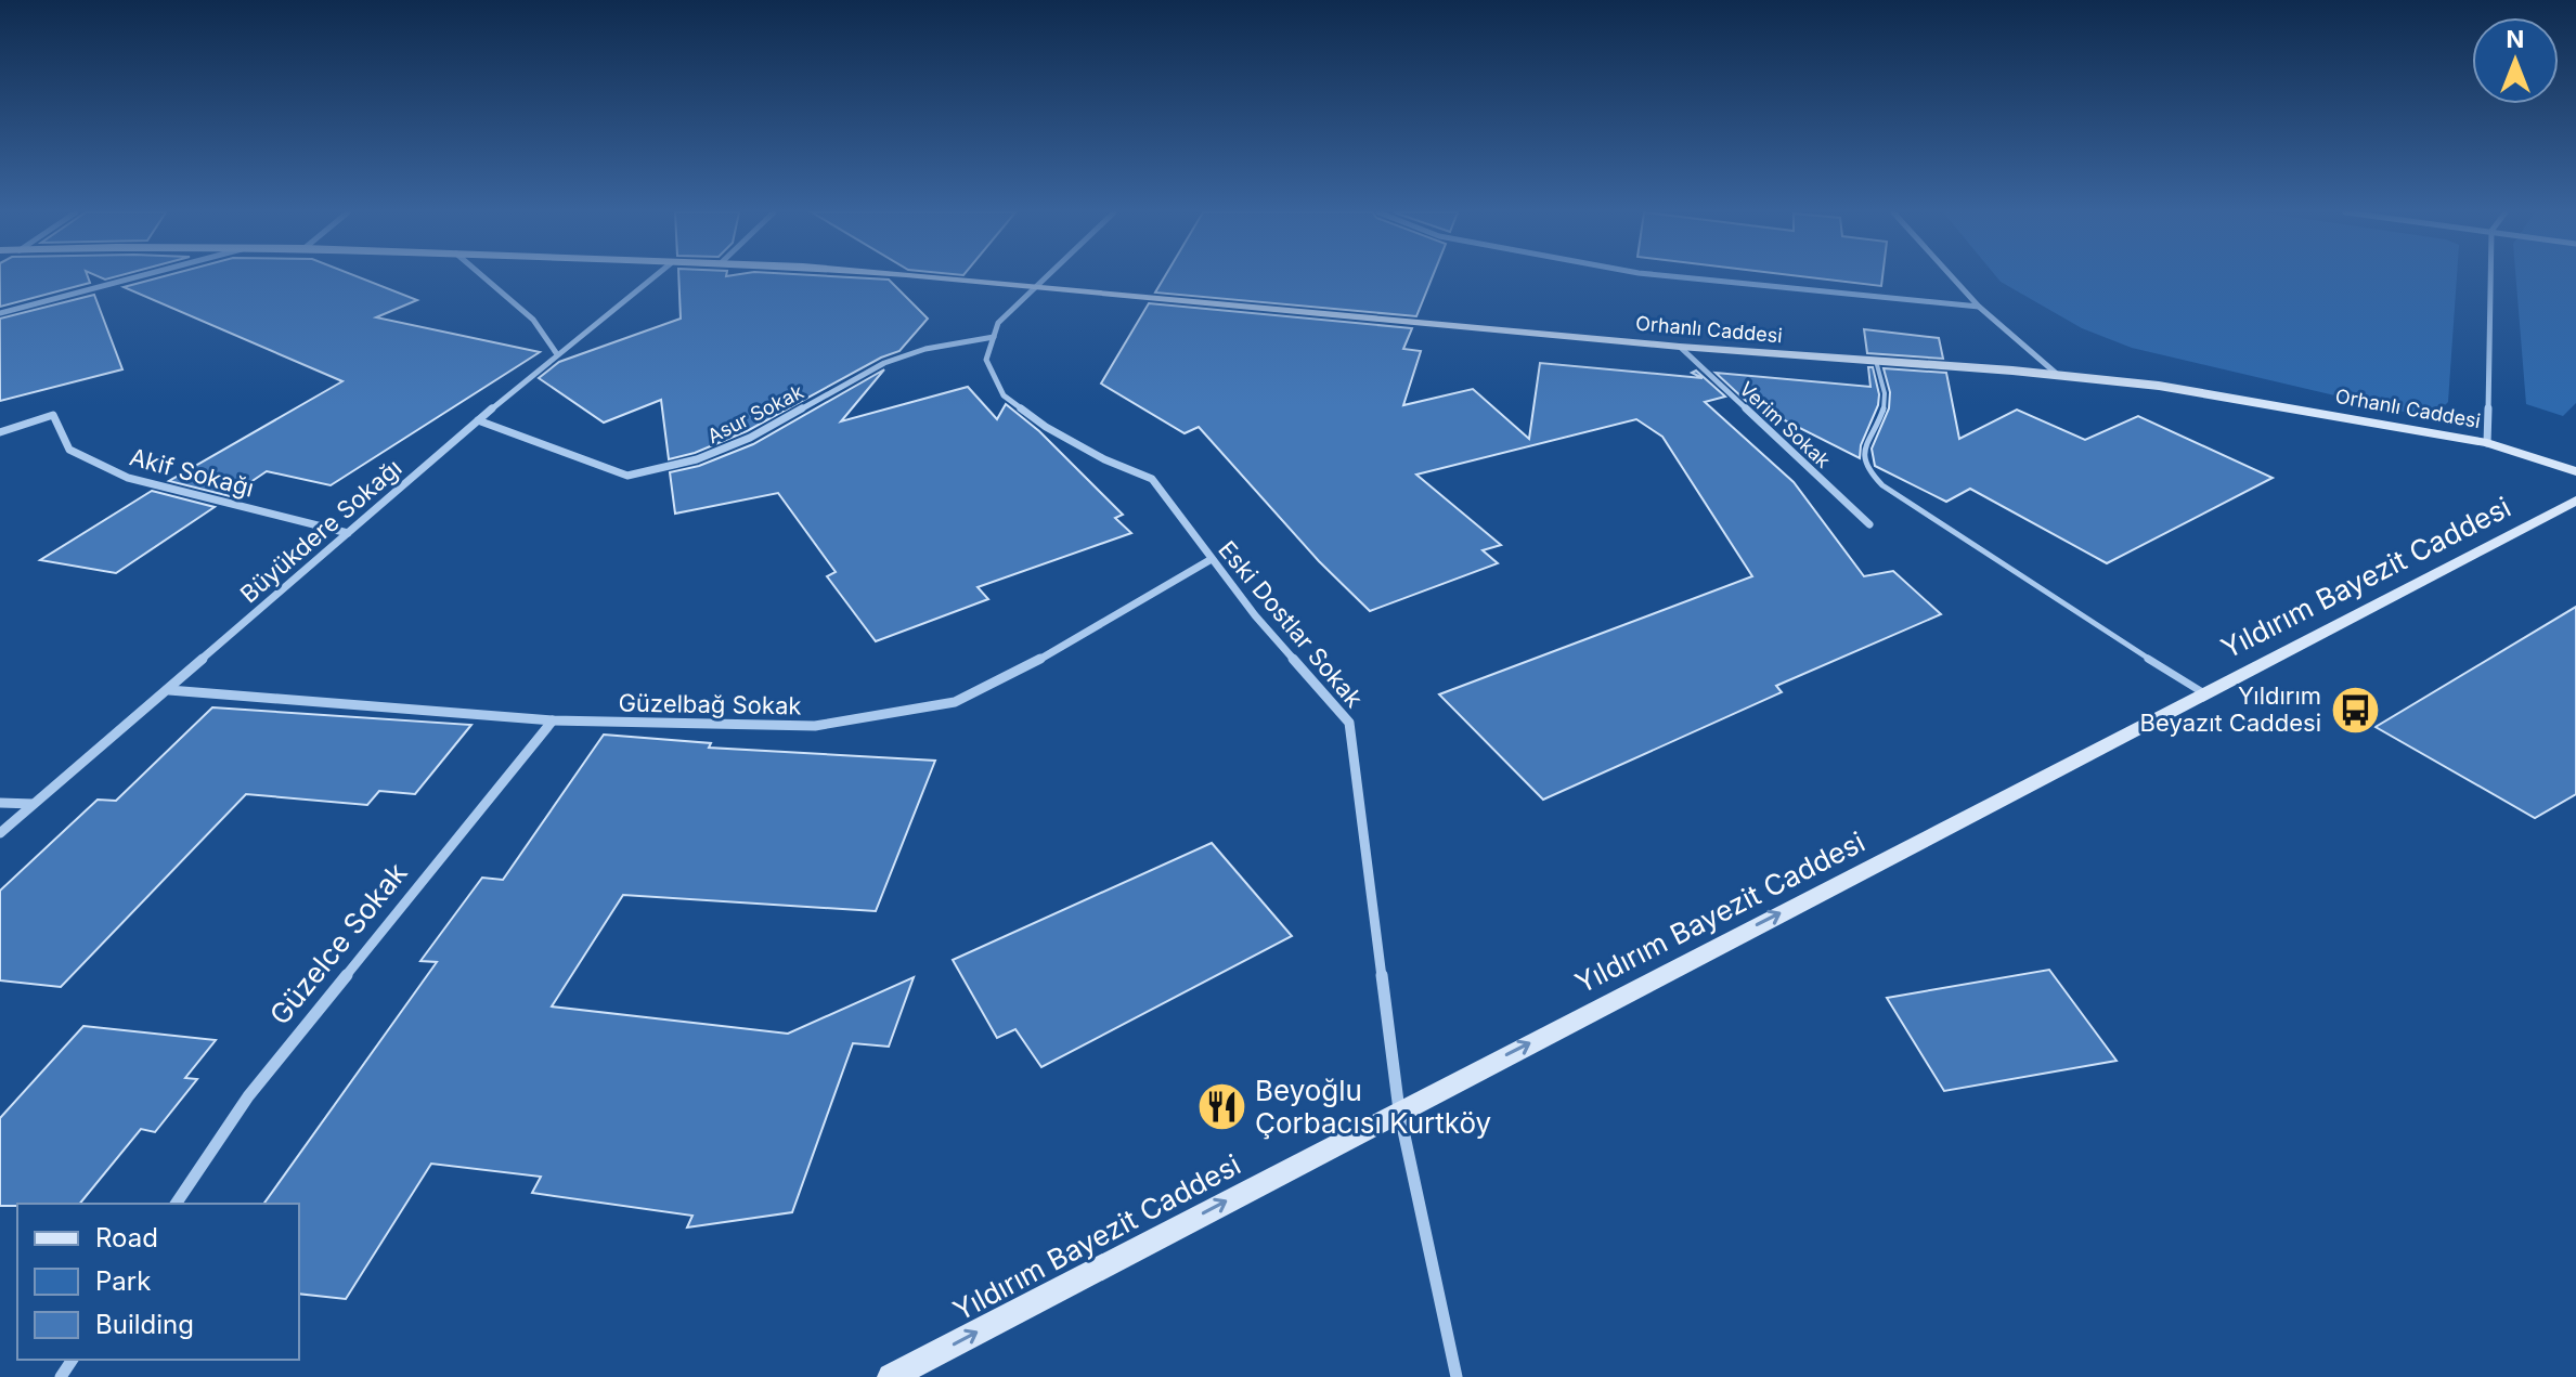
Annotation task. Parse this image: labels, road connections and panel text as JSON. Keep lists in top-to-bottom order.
{
  "streets": {
    "street": [
      "Orhanlı Caddesi",
      "Asur Sokak",
      "Verim Sokak",
      "Akif Sokağı",
      "Büyükdere Sokağı",
      "Yıldırım Bayezit Caddesi",
      "Eski Dostlar Sokak",
      "Güzelbağ Sokak",
      "Güzelce Sokak"
    ]
  },
  "crossings": [
    ["Orhanlı Caddesi", "Verim Sokak"],
    ["Asur Sokak", "Büyükdere Sokağı"],
    ["Asur Sokak", "Eski Dostlar Sokak"],
    ["Akif Sokağı", "Büyükdere Sokağı"],
    ["Büyükdere Sokağı", "Güzelbağ Sokak"],
    ["Yıldırım Bayezit Caddesi", "Eski Dostlar Sokak"],
    ["Eski Dostlar Sokak", "Güzelbağ Sokak"],
    ["Güzelbağ Sokak", "Güzelce Sokak"]
  ],
  "one_way": ["Yıldırım Bayezit Caddesi"],
  "places": {
    "bus stop": ["Yıldırım Beyazıt Caddesi"],
    "restaurant": ["Beyoğlu Çorbacısı Kurtköy"]
  },
  "legend": ["Road", "Park", "Building"],
  "north": "top"
}
